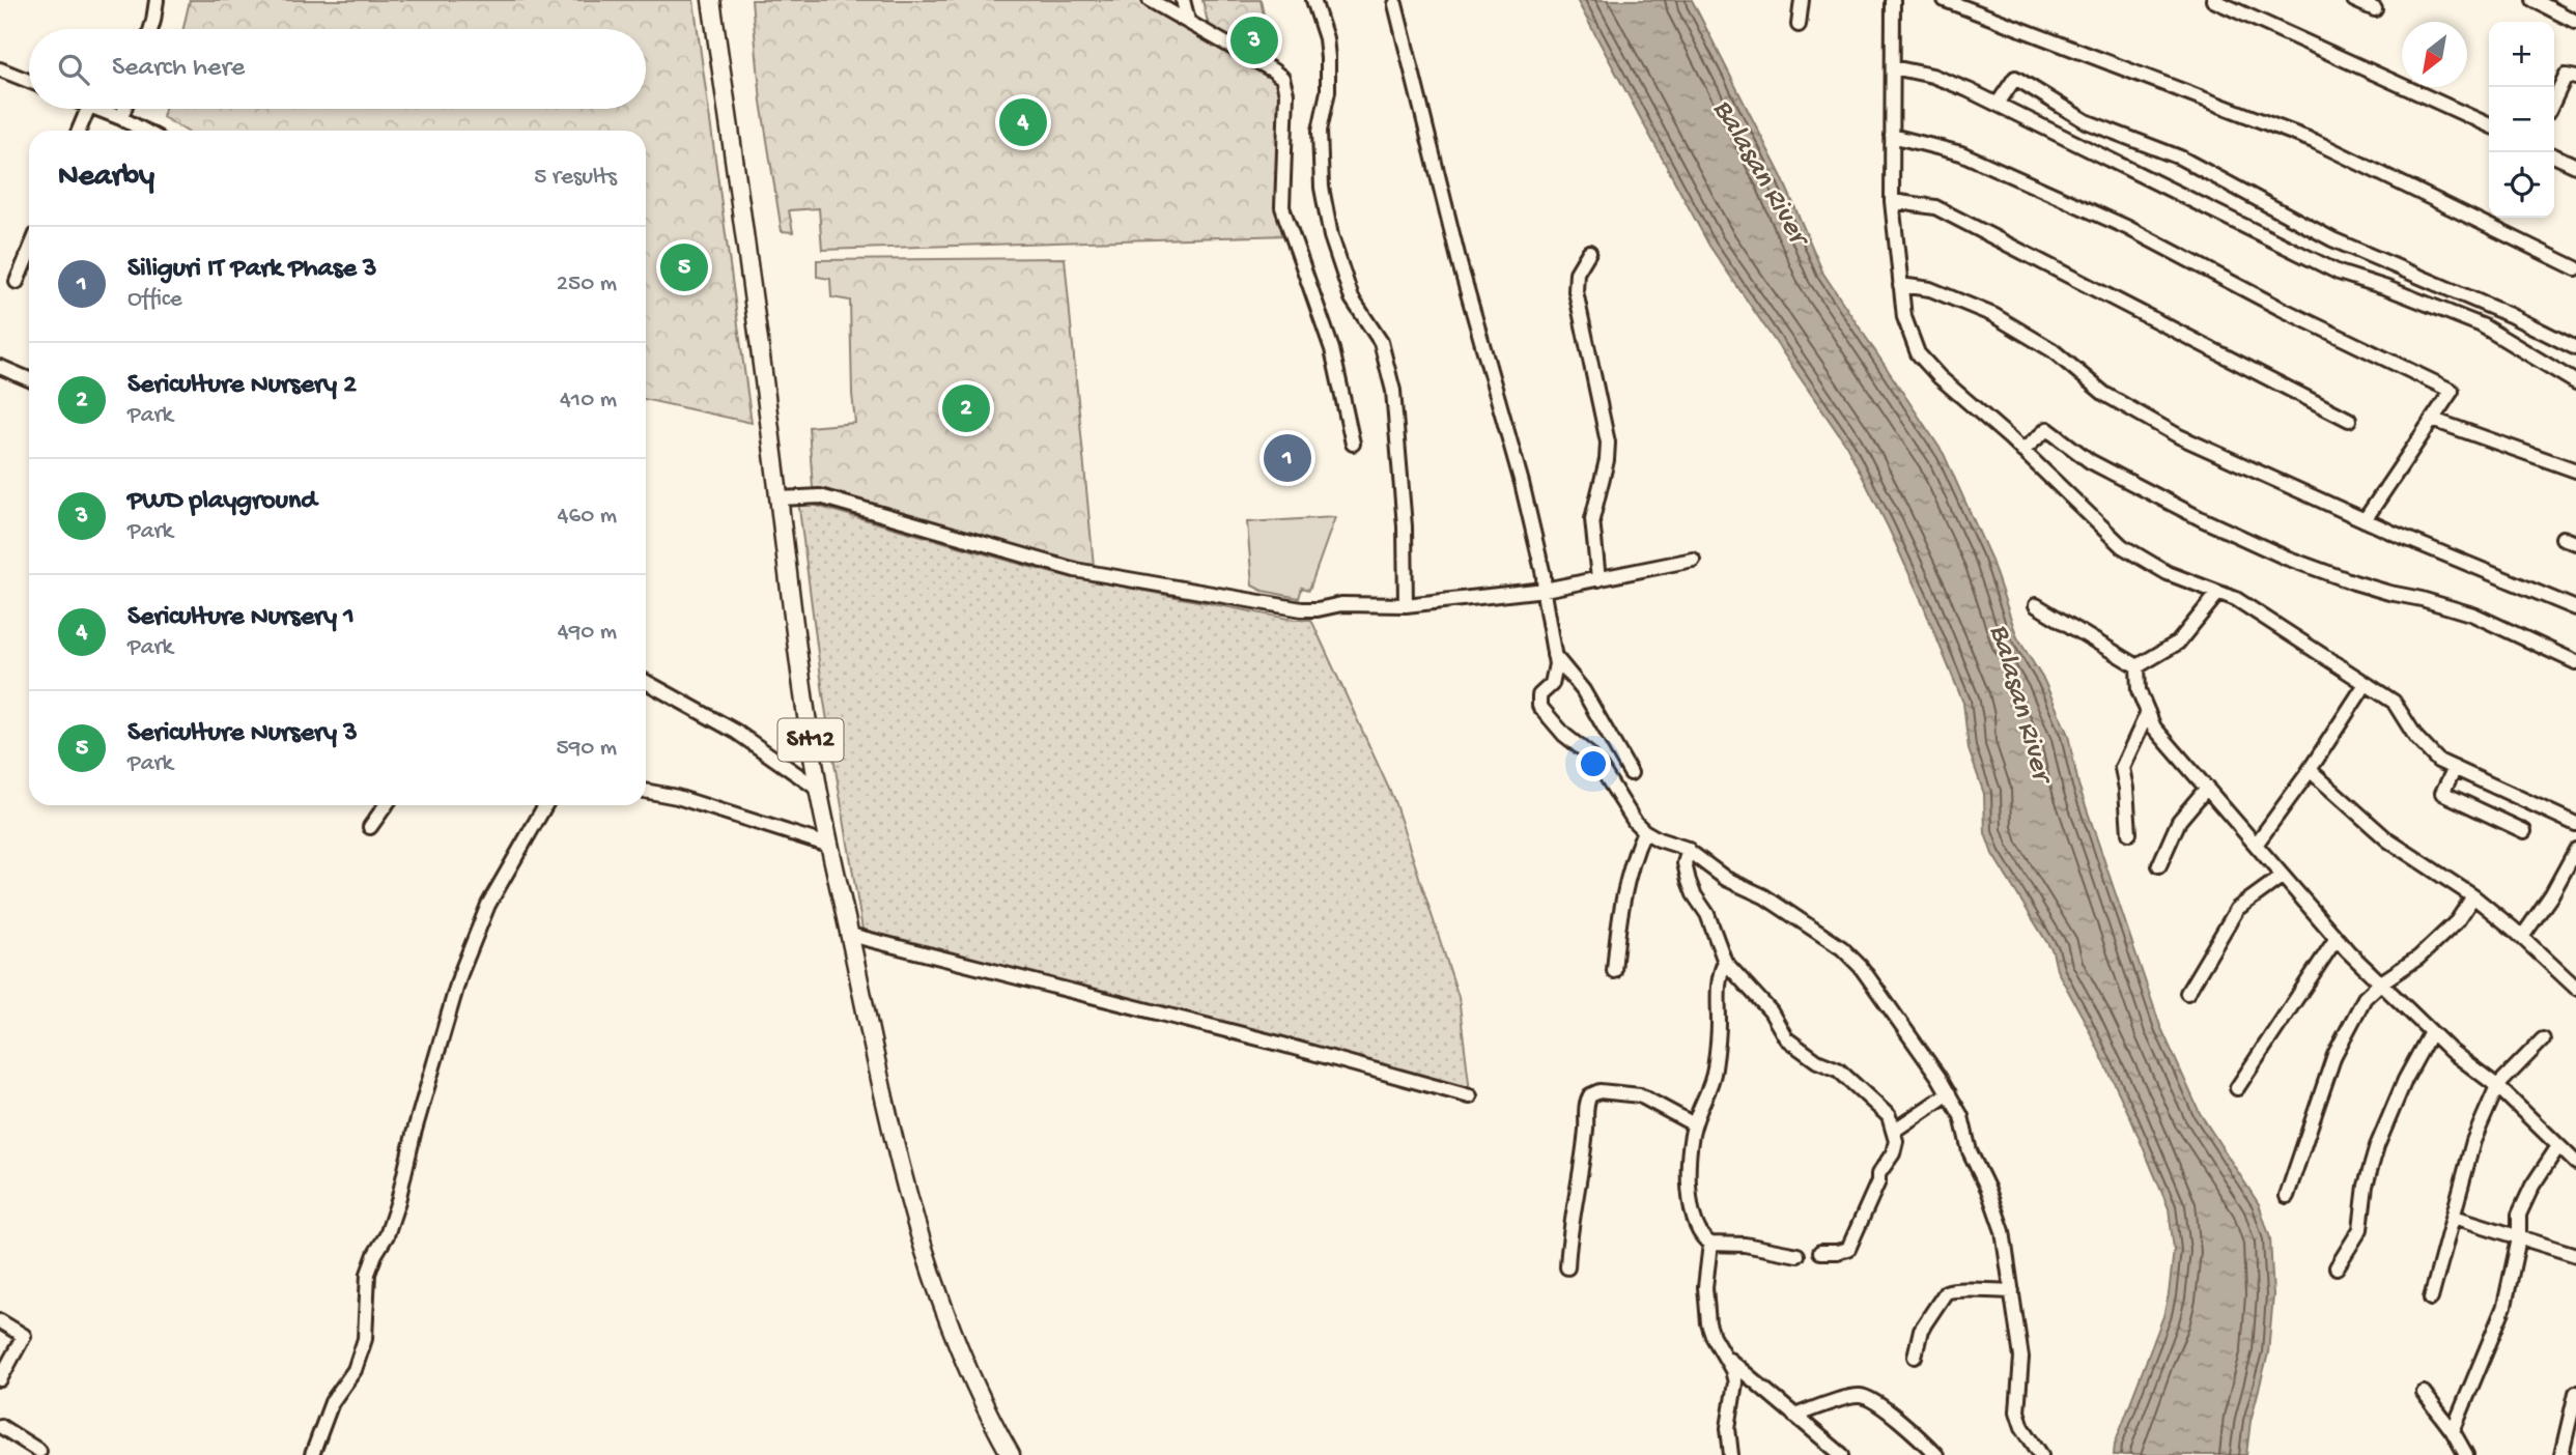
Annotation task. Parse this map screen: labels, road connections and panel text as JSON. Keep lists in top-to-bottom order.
{
  "streets": {
    "main road": ["SH12"]
  },
  "water": ["Balasan River"],
  "north": "bottom left",
  "page": {
    "pins": [
      "3",
      "4",
      "5",
      "2",
      "1"
    ],
    "map_buttons": ["+", "−"],
    "search": "Search here",
    "heading": ["Nearby", "5 results"],
    "list": [
      {
        "mark": "1",
        "name": "Siliguri IT Park Phase 3",
        "note": "Office",
        "value": "250 m"
      },
      {
        "mark": "2",
        "name": "Sericulture Nursery 2",
        "note": "Park",
        "value": "410 m"
      },
      {
        "mark": "3",
        "name": "PWD playground",
        "note": "Park",
        "value": "460 m"
      },
      {
        "mark": "4",
        "name": "Sericulture Nursery 1",
        "note": "Park",
        "value": "490 m"
      },
      {
        "mark": "5",
        "name": "Sericulture Nursery 3",
        "note": "Park",
        "value": "590 m"
      }
    ]
  }
}
